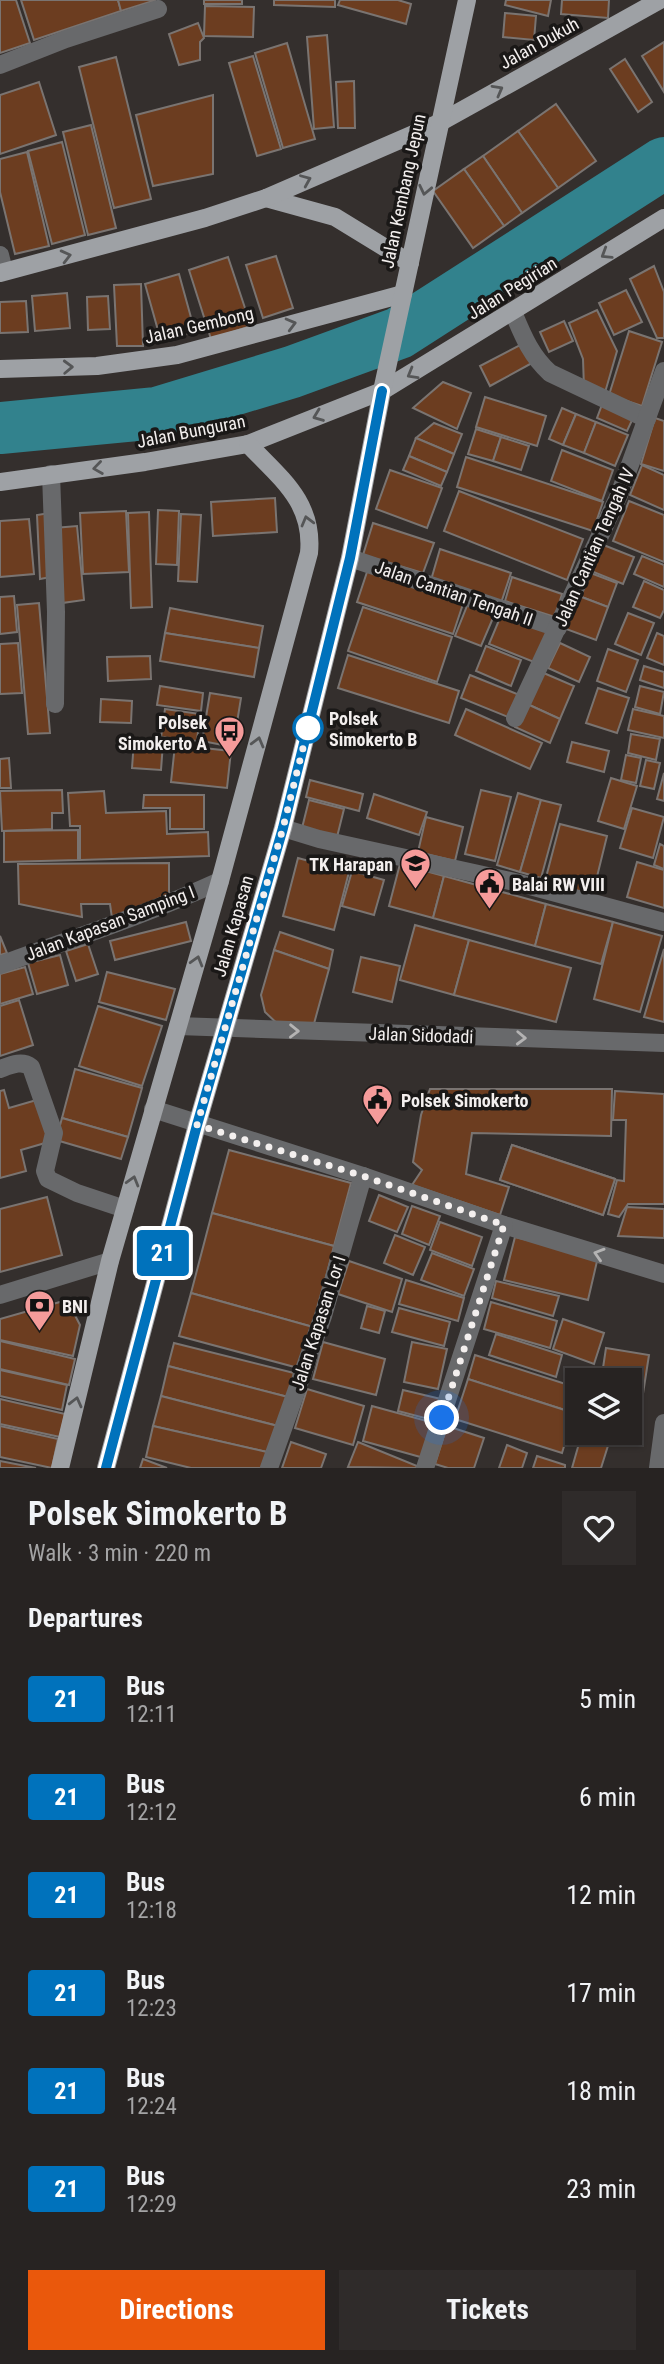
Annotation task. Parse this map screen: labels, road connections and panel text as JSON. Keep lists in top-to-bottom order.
{
  "streets": {
    "main road": [
      "Jalan Dukuh",
      "Jalan Kembang Jepun",
      "Jalan Pegirian",
      "Jalan Gembong",
      "Jalan Bunguran",
      "Jalan Kapasan"
    ],
    "street": [
      "Jalan Cantian Tengah IV",
      "Jalan Cantian Tengah II",
      "Jalan Kapasan Samping I",
      "Jalan Sidodadi",
      "Jalan Kapasan Lor I"
    ]
  },
  "crossings": [
    ["Jalan Dukuh", "Jalan Kembang Jepun"],
    ["Jalan Kembang Jepun", "Jalan Pegirian"],
    ["Jalan Kembang Jepun", "Jalan Gembong"],
    ["Jalan Kembang Jepun", "Jalan Bunguran"],
    ["Jalan Kembang Jepun", "Jalan Kapasan"],
    ["Jalan Pegirian", "Jalan Bunguran"],
    ["Jalan Pegirian", "Jalan Kapasan"],
    ["Jalan Bunguran", "Jalan Kapasan"],
    ["Jalan Cantian Tengah IV", "Jalan Cantian Tengah II"],
    ["Jalan Cantian Tengah II", "Jalan Kapasan"],
    ["Jalan Kapasan Samping I", "Jalan Kapasan"],
    ["Jalan Kapasan", "Jalan Sidodadi"]
  ],
  "one_way": [
    "Jalan Dukuh",
    "Jalan Kembang Jepun",
    "Jalan Pegirian",
    "Jalan Bunguran"
  ],
  "places": {
    "other": ["Polsek Simokerto B"],
    "bus stop": ["Polsek Simokerto A"],
    "school or university": ["TK Harapan"],
    "public building": ["Balai RW VIII", "Polsek Simokerto"],
    "bank": ["BNI"]
  },
  "lines": ["bus line 21"],
  "page": {
    "on_map": "21",
    "heading": [
      ["Polsek Simokerto B", "Walk · 3 min · 220 m"],
      "Departures"
    ],
    "list": [
      {
        "mark": "21",
        "name": "Bus",
        "note": "12:11",
        "value": "5 min"
      },
      {
        "mark": "21",
        "name": "Bus",
        "note": "12:12",
        "value": "6 min"
      },
      {
        "mark": "21",
        "name": "Bus",
        "note": "12:18",
        "value": "12 min"
      },
      {
        "mark": "21",
        "name": "Bus",
        "note": "12:23",
        "value": "17 min"
      },
      {
        "mark": "21",
        "name": "Bus",
        "note": "12:24",
        "value": "18 min"
      },
      {
        "mark": "21",
        "name": "Bus",
        "note": "12:29",
        "value": "23 min"
      }
    ],
    "buttons": ["Directions", "Tickets"]
  }
}
